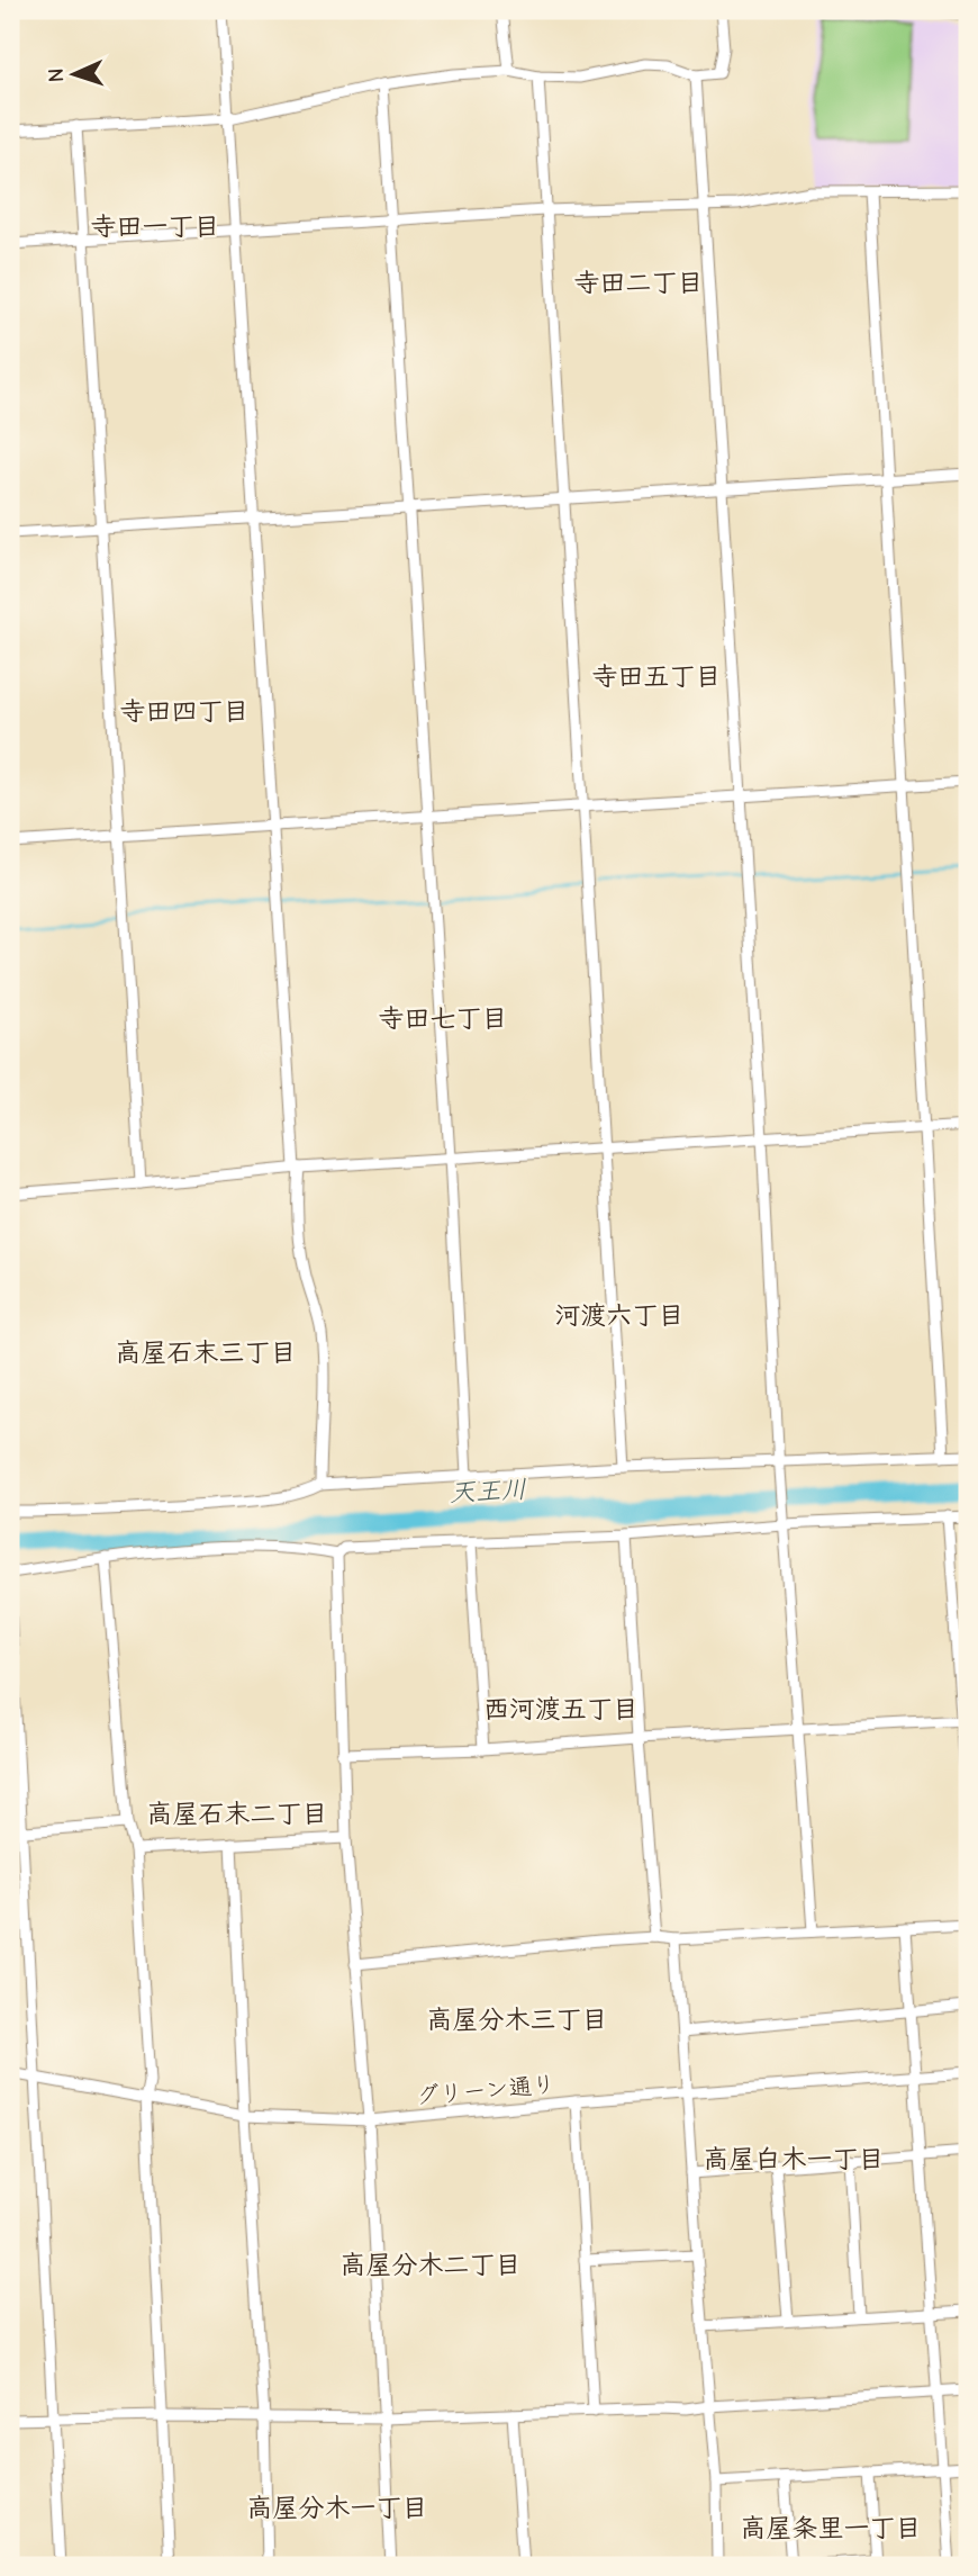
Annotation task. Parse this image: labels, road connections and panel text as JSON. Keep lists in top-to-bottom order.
{
  "streets": {
    "street": ["グリーン通り"]
  },
  "districts": [
    "寺田一丁目",
    "寺田二丁目",
    "寺田五丁目",
    "寺田四丁目",
    "寺田七丁目",
    "河渡六丁目",
    "高屋石末三丁目",
    "西河渡五丁目",
    "高屋石末二丁目",
    "高屋分木三丁目",
    "高屋白木一丁目",
    "高屋分木二丁目",
    "高屋分木一丁目",
    "高屋条里一丁目"
  ],
  "water": ["天王川"],
  "north": "left"
}
